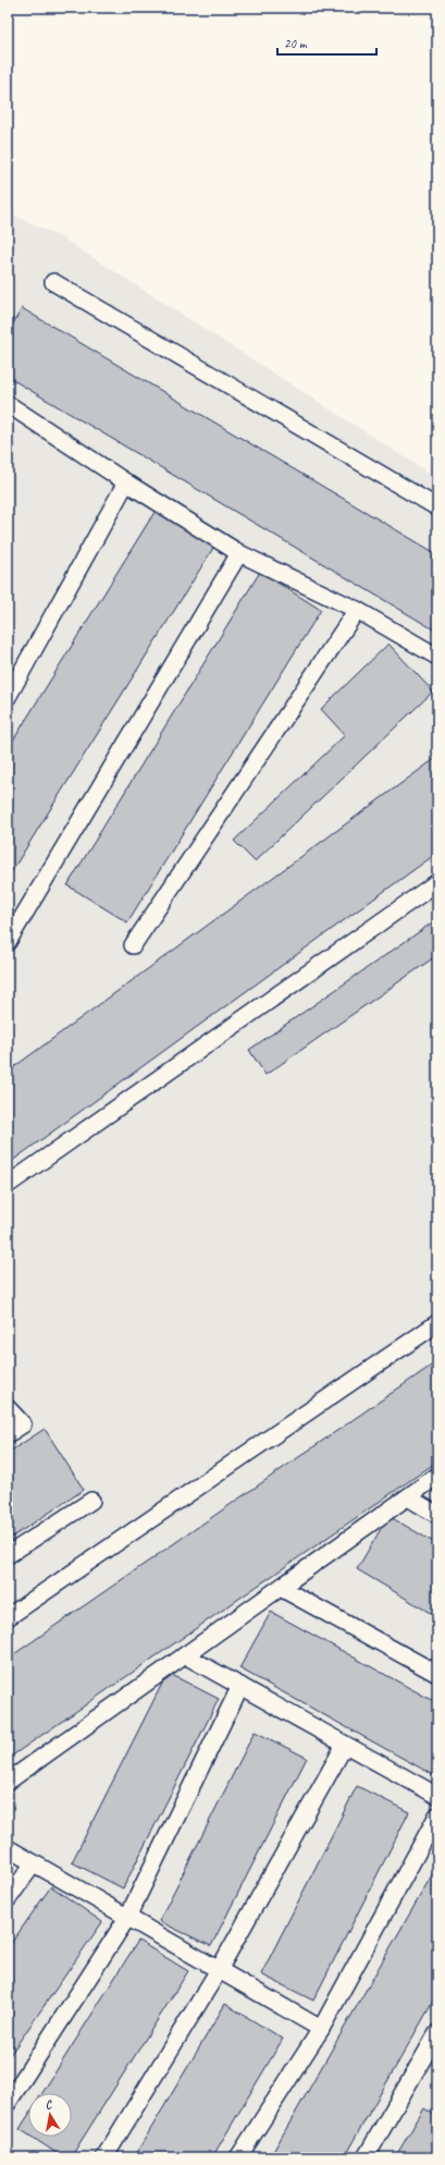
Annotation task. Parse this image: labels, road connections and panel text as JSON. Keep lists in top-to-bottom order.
{
  "scale_bar": "20 m",
  "north": "top"
}
